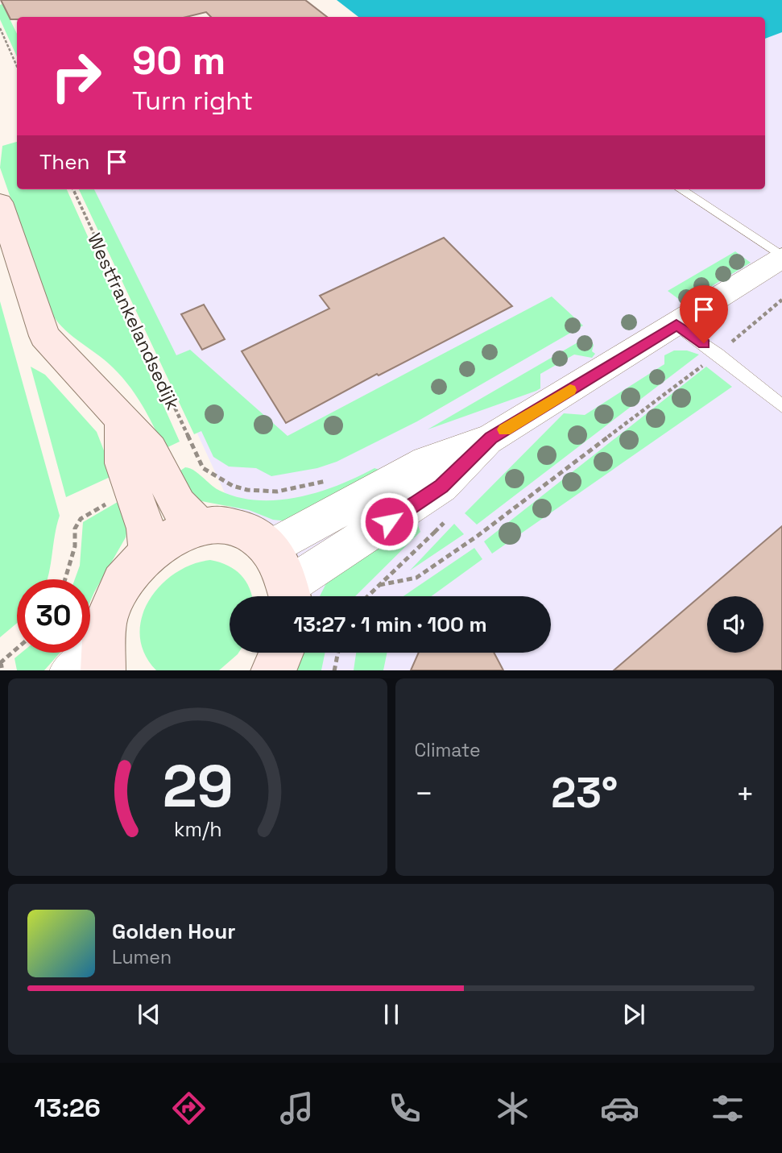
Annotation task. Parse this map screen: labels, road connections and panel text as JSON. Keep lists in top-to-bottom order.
{
  "streets": {
    "path": ["Westfrankelandsedijk"]
  },
  "page": {
    "turn": ["90 m", "Turn right"],
    "then": "Then",
    "limit": "30",
    "trip": "13:27 · 1 min · 100 m",
    "tile": "Climate",
    "heat": ["−", "23°", "+"],
    "song": ["Golden Hour", "Lumen"],
    "tabs": "13:26",
    "gauge": ["29", "km/h"]
  }
}
